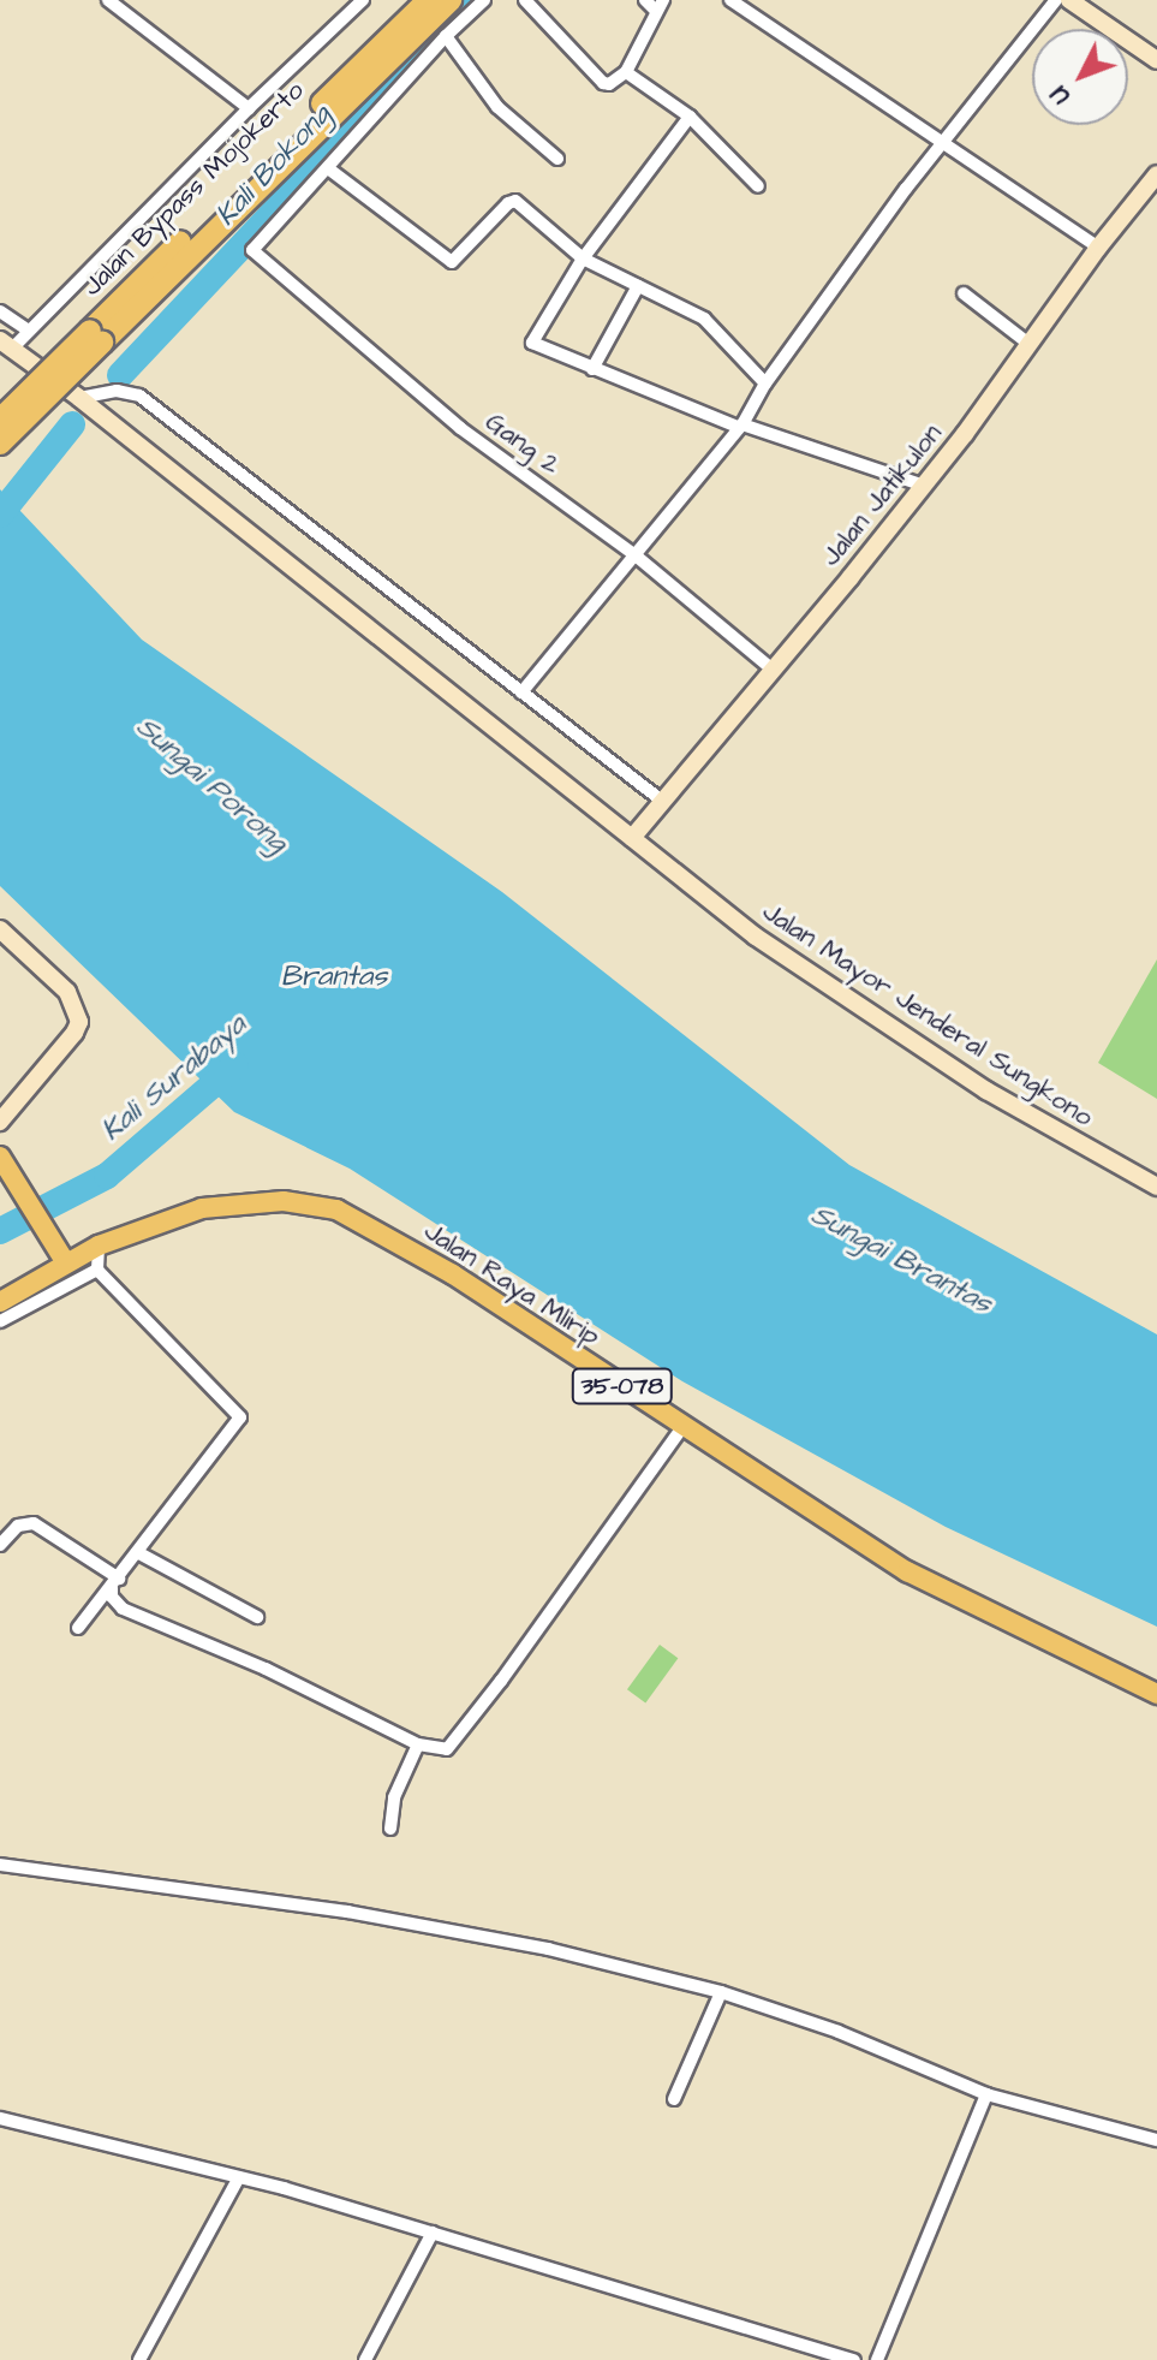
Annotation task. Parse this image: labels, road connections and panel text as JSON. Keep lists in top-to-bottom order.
{
  "streets": {
    "highway": ["Jalan Bypass Mojokerto"],
    "main road": [
      "Jalan Jatikulon",
      "Jalan Mayor Jenderal Sungkono",
      "Jalan Raya Mlirip",
      "35-078"
    ],
    "street": ["Gang 2"]
  },
  "crossings": [
    ["Gang 2", "Jalan Jatikulon"],
    ["Jalan Jatikulon", "Jalan Mayor Jenderal Sungkono"]
  ],
  "water": [
    "Kali Bokong",
    "Sungai Porong",
    "Brantas",
    "Kali Surabaya",
    "Sungai Brantas"
  ],
  "north": "bottom left"
}
